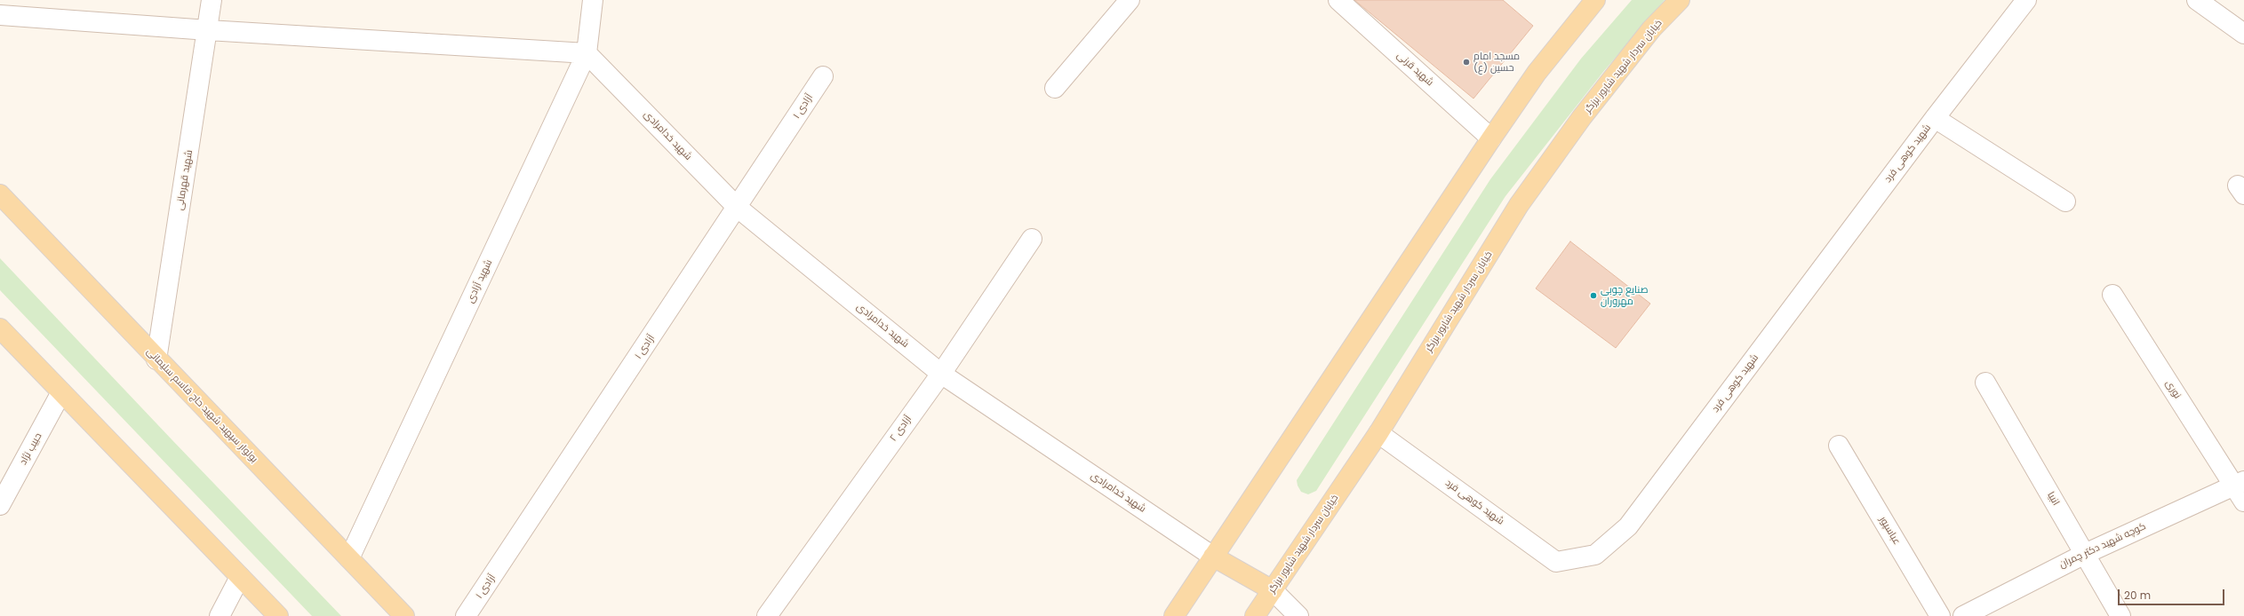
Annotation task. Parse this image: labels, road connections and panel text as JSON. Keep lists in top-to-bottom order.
{
  "streets": {
    "main road": ["خیابان سردار شهید شاپور برزگر", "بولوار سپهبد شهید حاج قاسم سلیمانی"],
    "street": [
      "شهید قرنی",
      "آزادی ۱",
      "شهید خدامرادی",
      "شهید کوهی فرد",
      "شهید قهرمانی",
      "شهید آزادی",
      "نوری",
      "آزادی ۲",
      "حبیب نژاد",
      "انبیا",
      "عباسپور",
      "کوچه شهید دکتر چمران"
    ]
  },
  "crossings": [
    ["خیابان سردار شهید شاپور برزگر", "شهید کوهی فرد"],
    ["آزادی ۱", "شهید خدامرادی"],
    ["شهید خدامرادی", "شهید آزادی"],
    ["شهید خدامرادی", "آزادی ۲"],
    ["شهید قهرمانی", "بولوار سپهبد شهید حاج قاسم سلیمانی"],
    ["شهید آزادی", "بولوار سپهبد شهید حاج قاسم سلیمانی"],
    ["نوری", "کوچه شهید دکتر چمران"],
    ["انبیا", "کوچه شهید دکتر چمران"]
  ],
  "places": ["مسجد امام حسین (ع)", "صنایع چوبی مهروران"],
  "scale_bar": "20 m"
}
